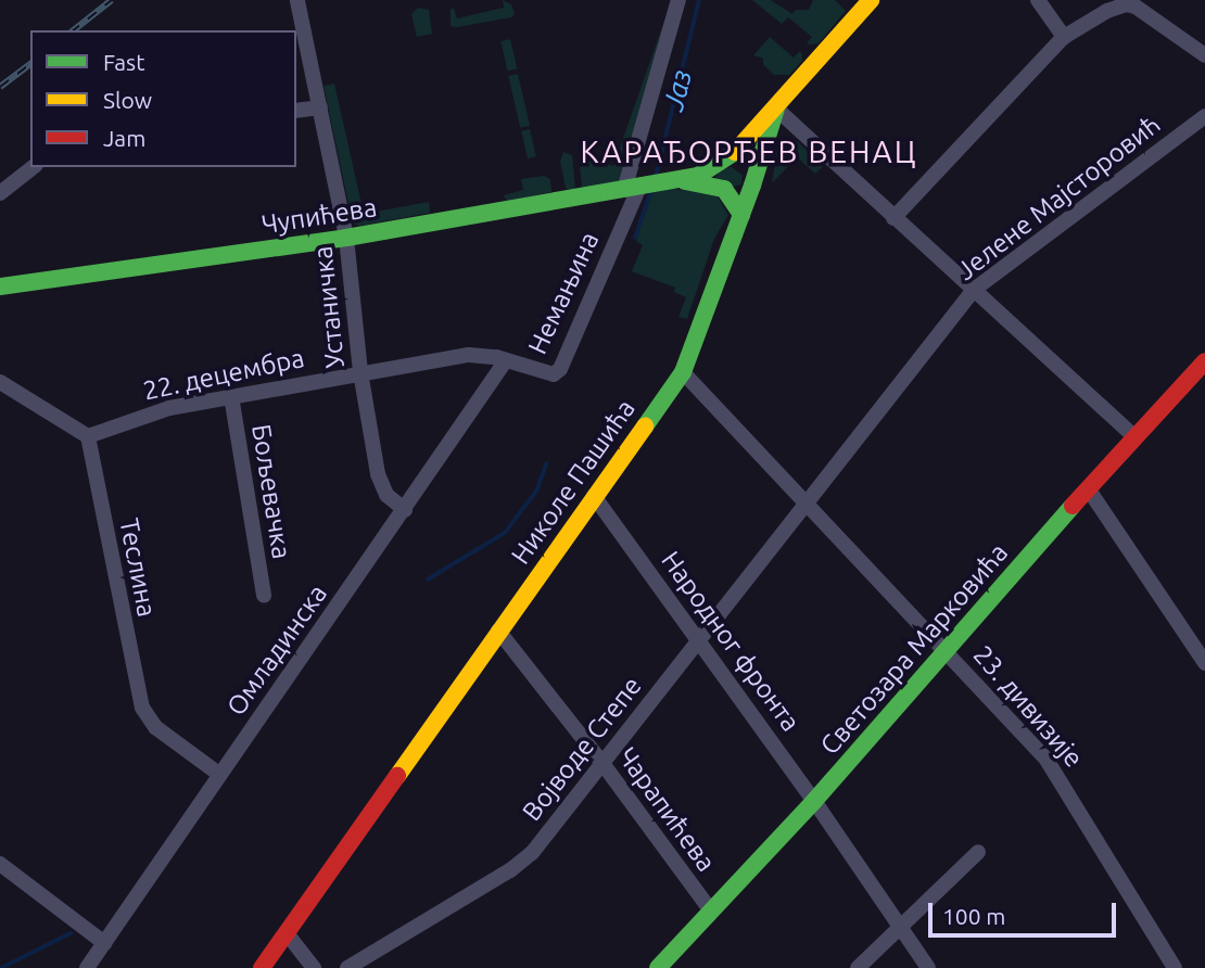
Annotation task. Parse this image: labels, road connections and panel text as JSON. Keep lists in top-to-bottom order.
{
  "streets": {
    "street": [
      "Јелене Мајсторовић",
      "Чупићева",
      "Немањина",
      "Устаничка",
      "22. децембра",
      "Николе Пашића",
      "Бољевачка",
      "Теслина",
      "Народног фронта",
      "Светозара Марковића",
      "Омладинска",
      "23. дивизије",
      "Војводе Степе",
      "Чарапићева"
    ]
  },
  "crossings": [
    ["Јелене Мајсторовић", "23. дивизије"],
    ["Јелене Мајсторовић", "Војводе Степе"],
    ["Чупићева", "Немањина"],
    ["Чупићева", "Устаничка"],
    ["Немањина", "22. децембра"],
    ["Немањина", "Омладинска"],
    ["Устаничка", "22. децембра"],
    ["Устаничка", "Омладинска"],
    ["22. децембра", "Бољевачка"],
    ["22. децембра", "Теслина"],
    ["22. децембра", "Омладинска"],
    ["Николе Пашића", "Народног фронта"],
    ["Николе Пашића", "23. дивизије"],
    ["Николе Пашића", "Чарапићева"],
    ["Теслина", "Омладинска"],
    ["Народног фронта", "Светозара Марковића"],
    ["Народног фронта", "Војводе Степе"],
    ["Светозара Марковића", "23. дивизије"],
    ["Светозара Марковића", "Чарапићева"],
    ["23. дивизије", "Војводе Степе"],
    ["Војводе Степе", "Чарапићева"]
  ],
  "districts": ["КАРАЂОРЂЕВ ВЕНАЦ"],
  "water": ["Јаз"],
  "legend": ["Fast", "Slow", "Jam"],
  "scale_bar": "100 m"
}
